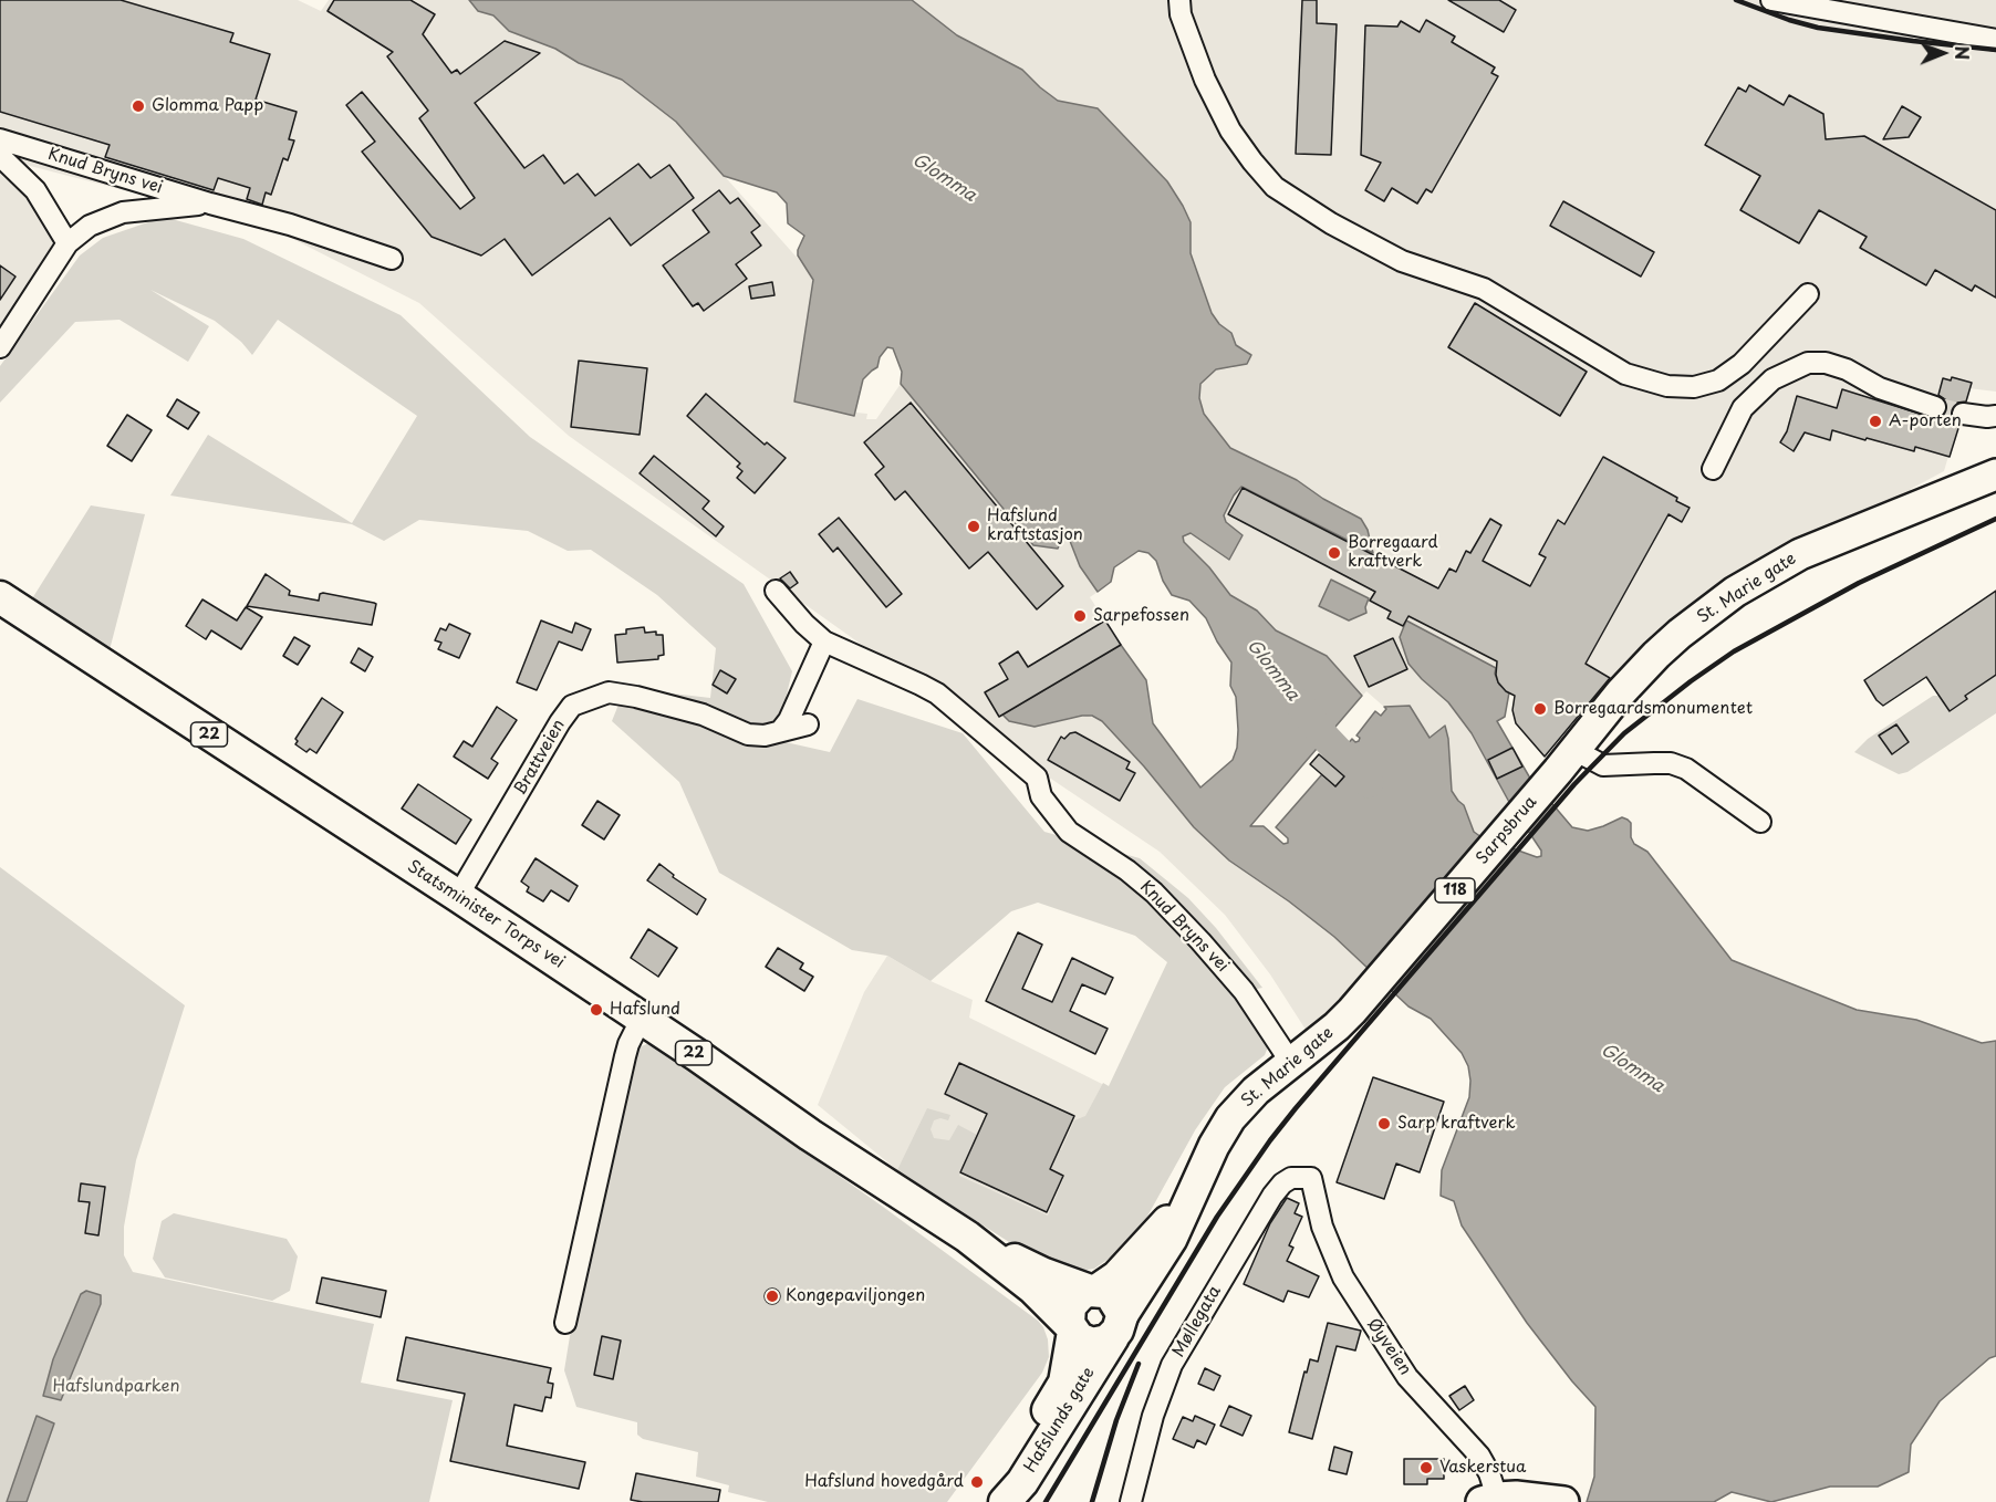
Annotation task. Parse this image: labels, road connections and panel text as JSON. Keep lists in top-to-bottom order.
{
  "streets": {
    "highway": ["22", "Statsminister Torps vei", "Hafslunds gate"],
    "main road": ["St. Marie gate", "Sarpsbrua", "118"],
    "street": [
      "Knud Bryns vei",
      "Brattveien",
      "Møllegata",
      "Øyveien"
    ]
  },
  "crossings": [
    ["Knud Bryns vei", "St. Marie gate"],
    ["St. Marie gate", "22"],
    ["St. Marie gate", "Sarpsbrua"],
    ["St. Marie gate", "Statsminister Torps vei"],
    ["St. Marie gate", "Hafslunds gate"],
    ["22", "Statsminister Torps vei"],
    ["22", "Hafslunds gate"],
    ["Brattveien", "Statsminister Torps vei"],
    ["Statsminister Torps vei", "Hafslunds gate"],
    ["Møllegata", "Øyveien"]
  ],
  "water": ["Glomma"],
  "parks": ["Hafslundparken"],
  "places": [
    "Glomma Papp",
    "A-porten",
    "Hafslund kraftstasjon",
    "Borregaard kraftverk",
    "Sarpefossen",
    "Borregaardsmonumentet",
    "Hafslund",
    "Sarp kraftverk",
    "Kongepaviljongen",
    "Vaskerstua",
    "Hafslund hovedgård"
  ],
  "north": "right"
}
